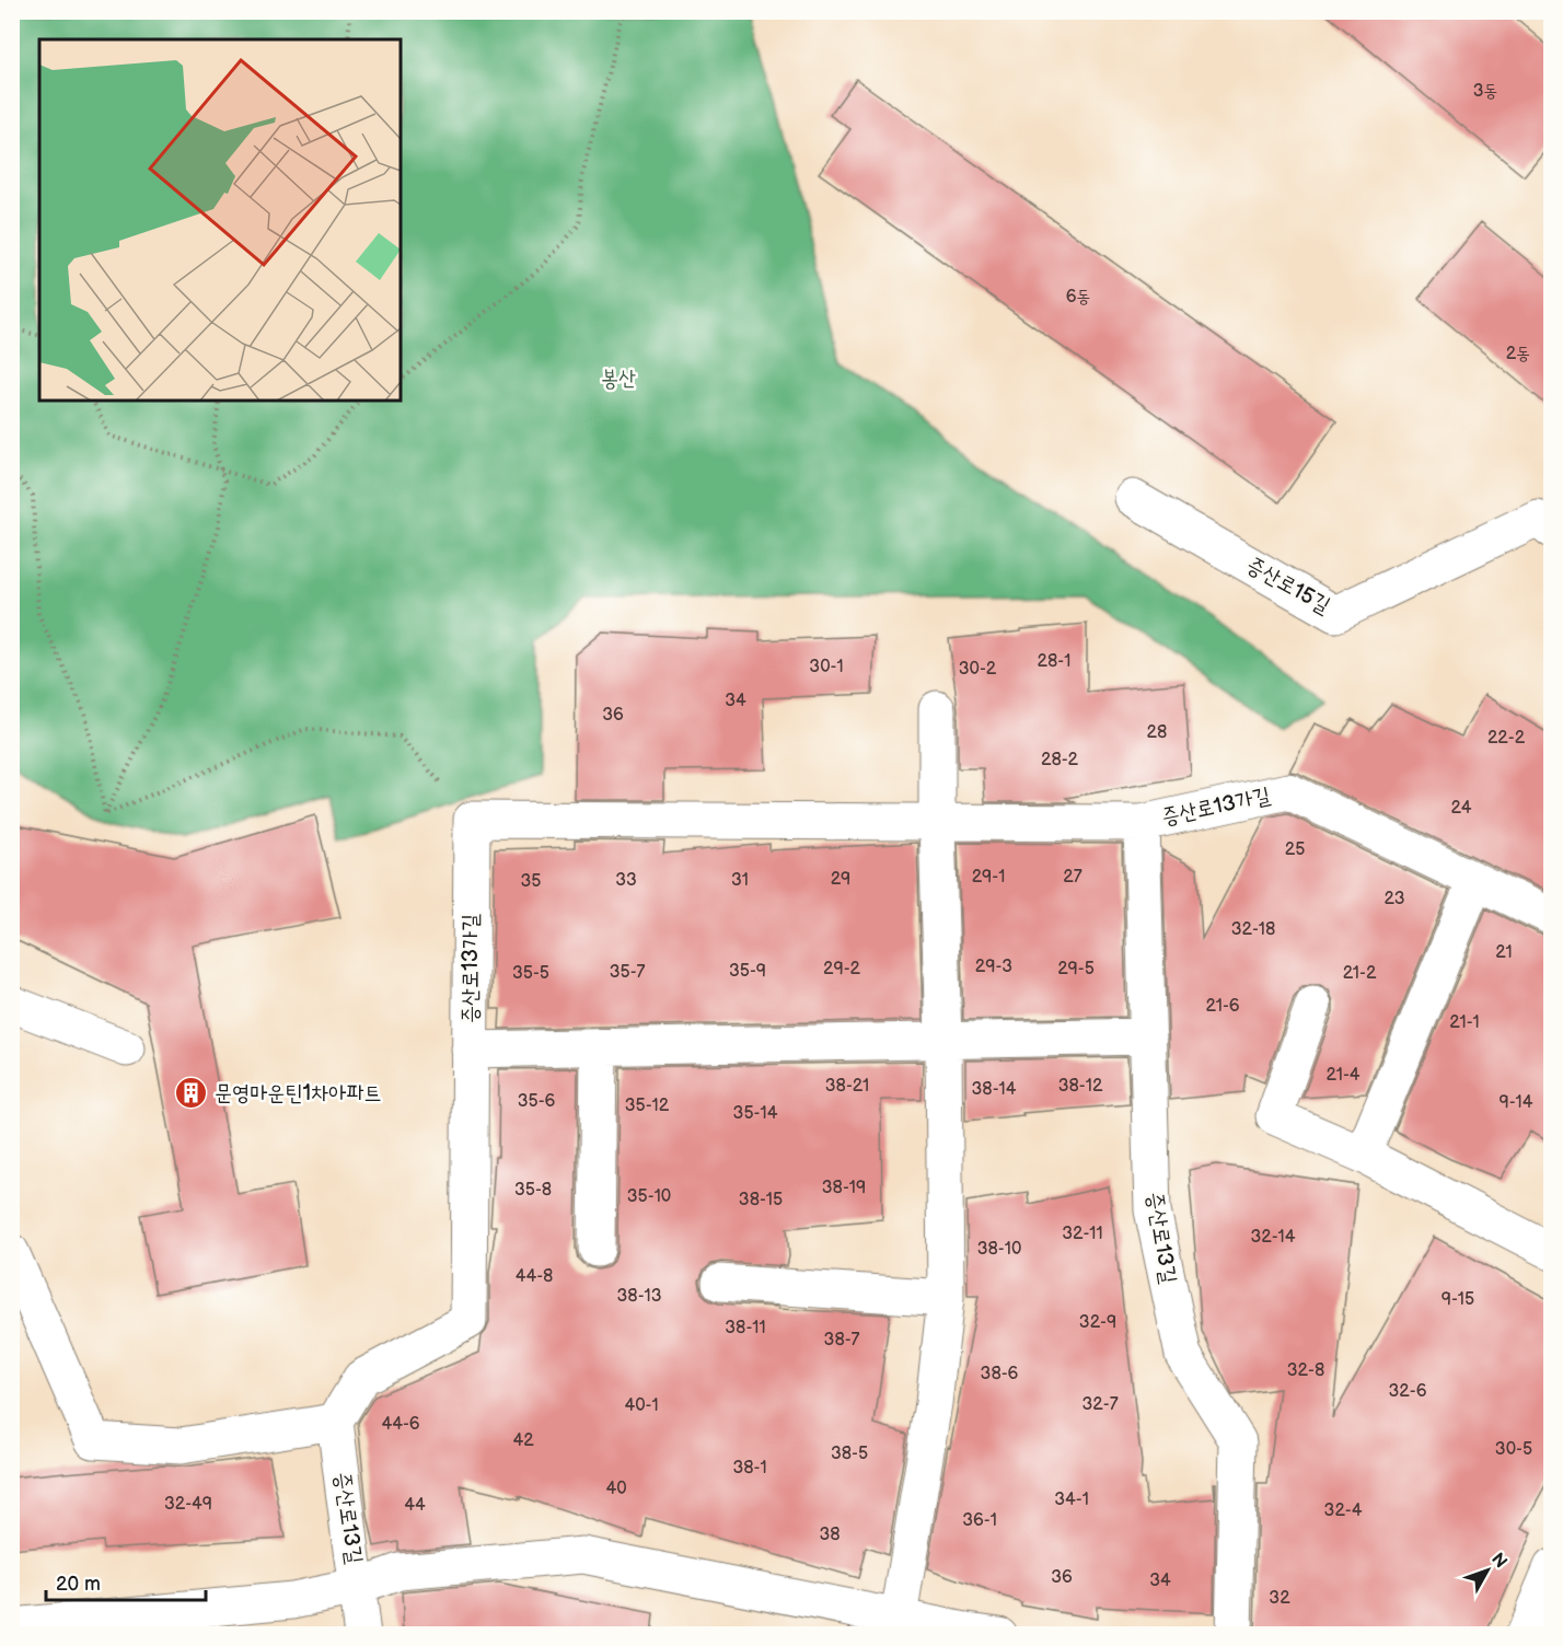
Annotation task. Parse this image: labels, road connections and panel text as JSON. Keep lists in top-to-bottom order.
{
  "streets": {
    "street": ["증산로15길", "증산로13가길", "증산로13길"]
  },
  "crossings": [
    ["증산로13가길", "증산로13길"]
  ],
  "parks": ["봉산"],
  "places": {
    "building": ["문영마운틴1차아파트"]
  },
  "house_numbers": [
    "3동",
    "6동",
    "2동",
    "28-1",
    "30-1",
    "30-2",
    "34",
    "36",
    "28",
    "22-2",
    "28-2",
    "24",
    "25",
    "29-1",
    "27",
    "29",
    "33",
    "31",
    "35",
    "23",
    "32-18",
    "21",
    "29-3",
    "29-2",
    "29-5",
    "35-9",
    "35-7",
    "35-5",
    "21-2",
    "21-6",
    "21-1",
    "21-4",
    "38-21",
    "38-12",
    "38-14",
    "35-6",
    "9-14",
    "35-12",
    "35-14",
    "38-19",
    "35-8",
    "35-10",
    "38-15",
    "32-11",
    "32-14",
    "38-10",
    "44-8",
    "38-13",
    "9-15",
    "32-9",
    "38-11",
    "38-7",
    "32-8",
    "38-6",
    "32-6",
    "32-7",
    "40-1",
    "44-6",
    "42",
    "30-5",
    "38-5",
    "38-1",
    "40",
    "34-1",
    "32-49",
    "44",
    "32-4",
    "36-1",
    "38",
    "36",
    "34",
    "32"
  ],
  "scale_bar": "20 m",
  "north": "top right"
}
